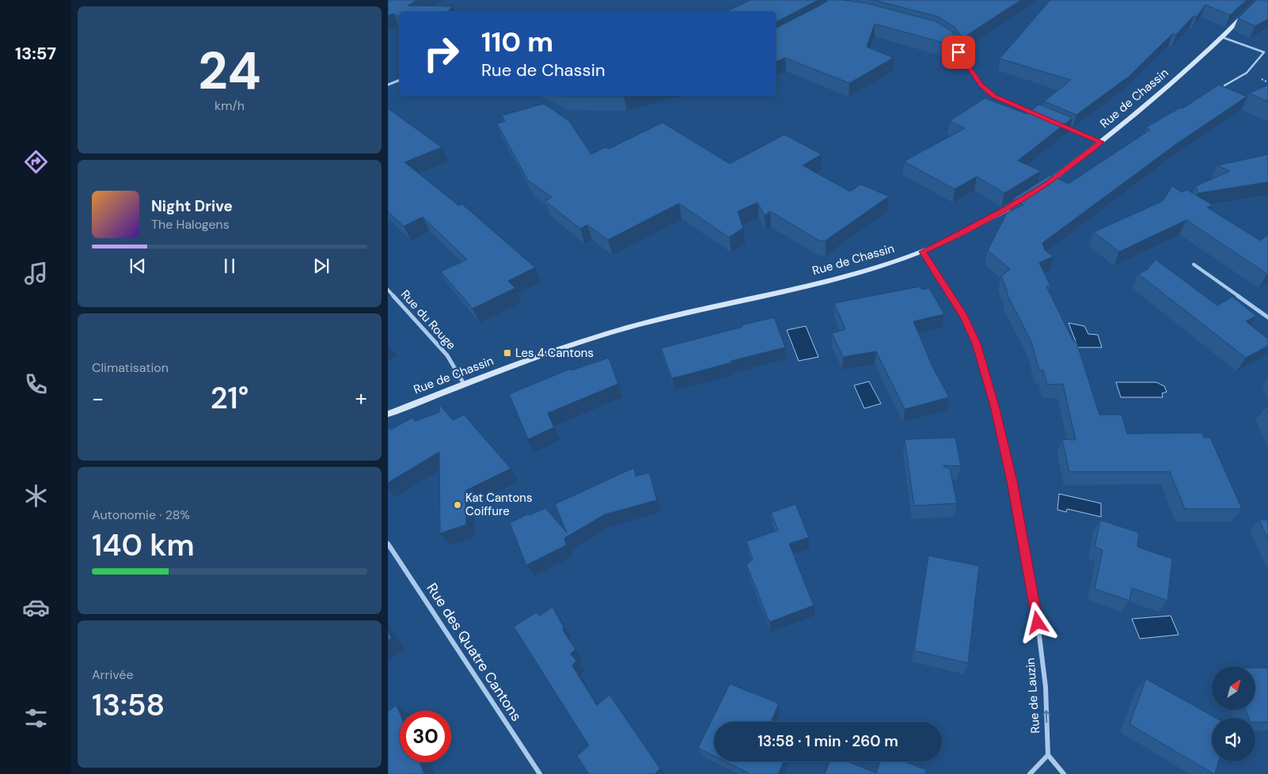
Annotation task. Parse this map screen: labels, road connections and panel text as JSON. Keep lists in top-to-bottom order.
{
  "streets": {
    "main road": ["Rue de Chassin"],
    "street": ["Rue du Rouge", "Rue des Quatre Cantons", "Rue de Lauzin"]
  },
  "crossings": [
    ["Rue de Chassin", "Rue du Rouge"],
    ["Rue de Chassin", "Rue de Lauzin"]
  ],
  "one_way": ["Rue de Lauzin"],
  "places": {
    "transit": ["Les 4 Cantons"],
    "other": ["Kat Cantons Coiffure"]
  },
  "north": "top right",
  "page": {
    "tabs": "13:57",
    "tile": [
      ["24", "km/h"],
      "Climatisation",
      ["Autonomie · 28%", "140 km"],
      ["Arrivée", "13:58"]
    ],
    "turn": ["110 m", "Rue de Chassin"],
    "song": ["Night Drive", "The Halogens"],
    "heat": ["−", "21°", "+"],
    "limit": "30",
    "trip": "13:58 · 1 min · 260 m"
  }
}
